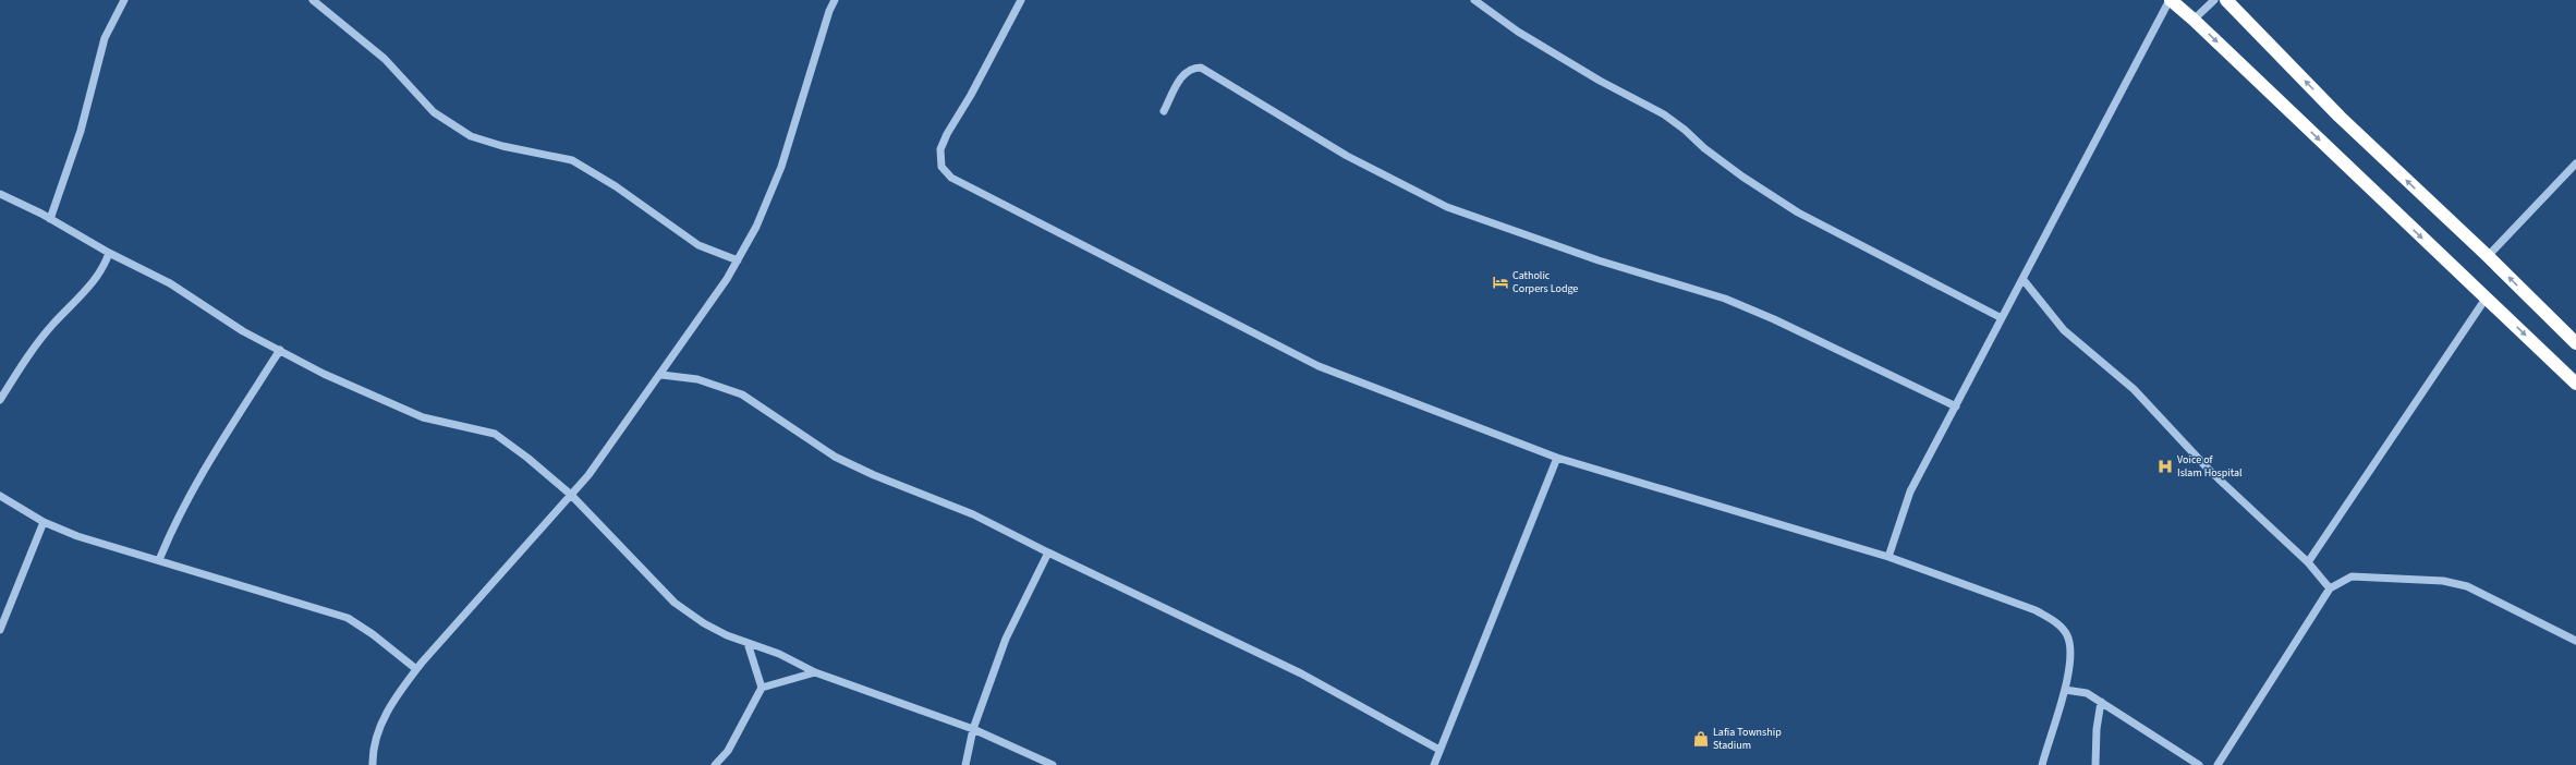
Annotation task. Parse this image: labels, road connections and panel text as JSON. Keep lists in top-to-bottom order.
{
  "places": {
    "hotel": ["Catholic Corpers Lodge"],
    "hospital": ["Voice of Islam Hospital"],
    "shop": ["Lafia Township Stadium"]
  }
}
